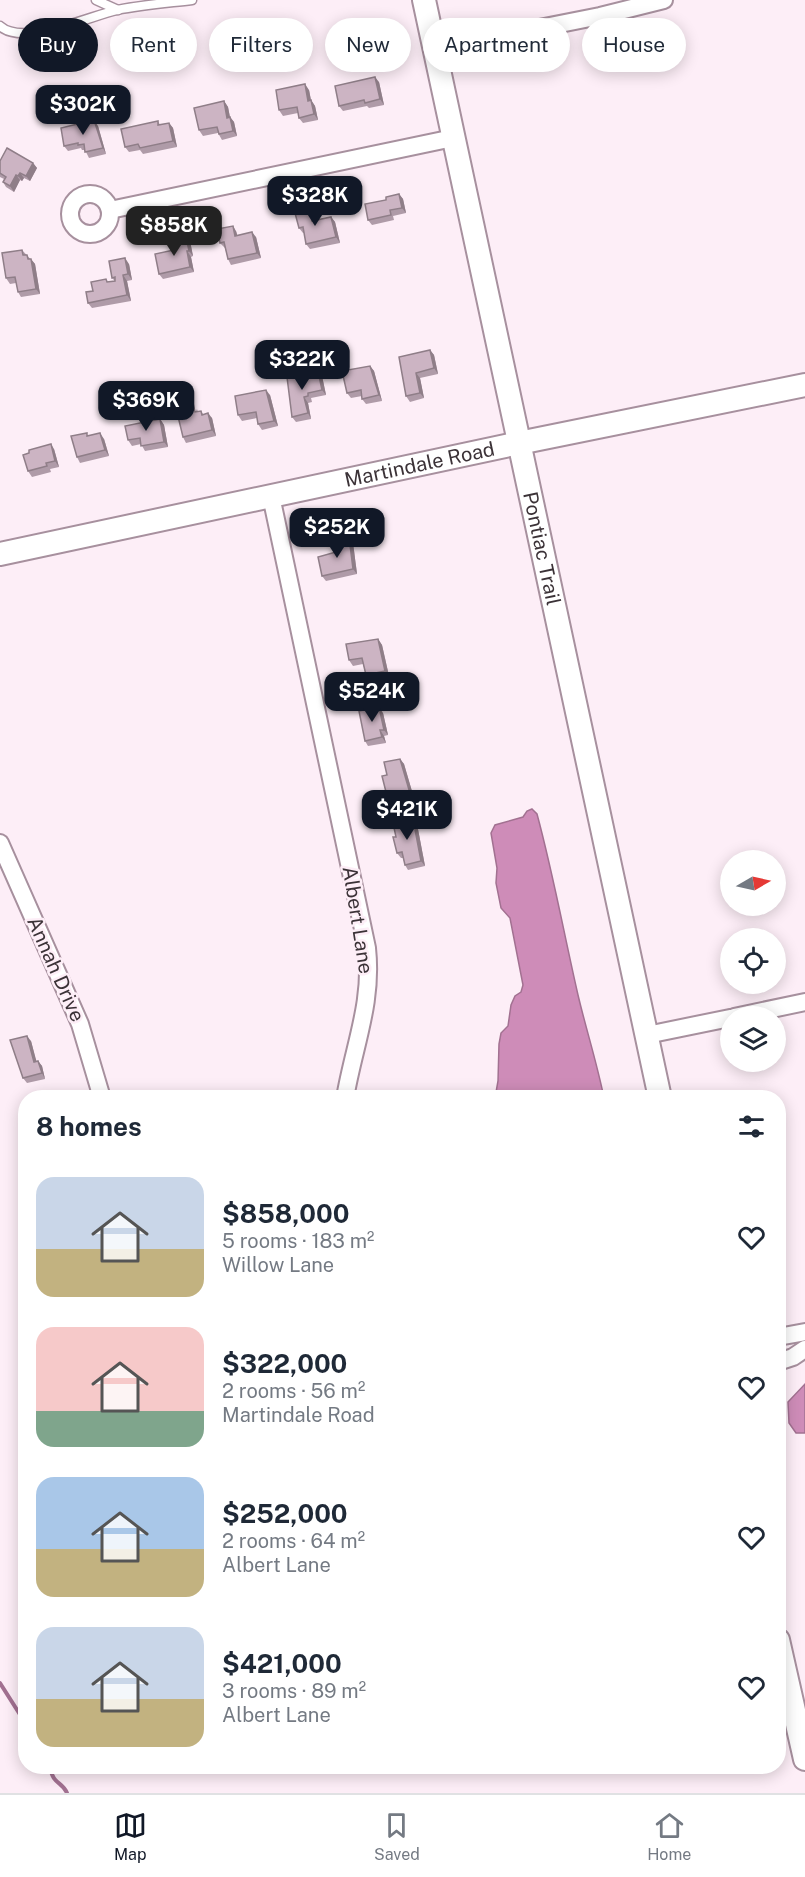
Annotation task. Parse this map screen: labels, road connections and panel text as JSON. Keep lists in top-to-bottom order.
{
  "streets": {
    "main road": ["Martindale Road", "Pontiac Trail"],
    "street": ["Albert Lane", "Annah Drive"]
  },
  "crossings": [
    ["Martindale Road", "Pontiac Trail"],
    ["Martindale Road", "Albert Lane"]
  ],
  "north": "right",
  "page": {
    "chip": [
      "Buy",
      "Rent",
      "Filters",
      "New",
      "Apartment",
      "House"
    ],
    "price": [
      "$302K",
      "$328K",
      "$858K",
      "$322K",
      "$369K",
      "$252K",
      "$524K",
      "$421K"
    ],
    "heading": "8 homes",
    "list": [
      {
        "name": "$858,000",
        "note": "5 rooms · 183 m² · Willow Lane"
      },
      {
        "name": "$322,000",
        "note": "2 rooms · 56 m² · Martindale Road"
      },
      {
        "name": "$252,000",
        "note": "2 rooms · 64 m² · Albert Lane"
      },
      {
        "name": "$421,000",
        "note": "3 rooms · 89 m² · Albert Lane"
      }
    ],
    "tabs": ["Map", "Saved", "Home"]
  }
}
